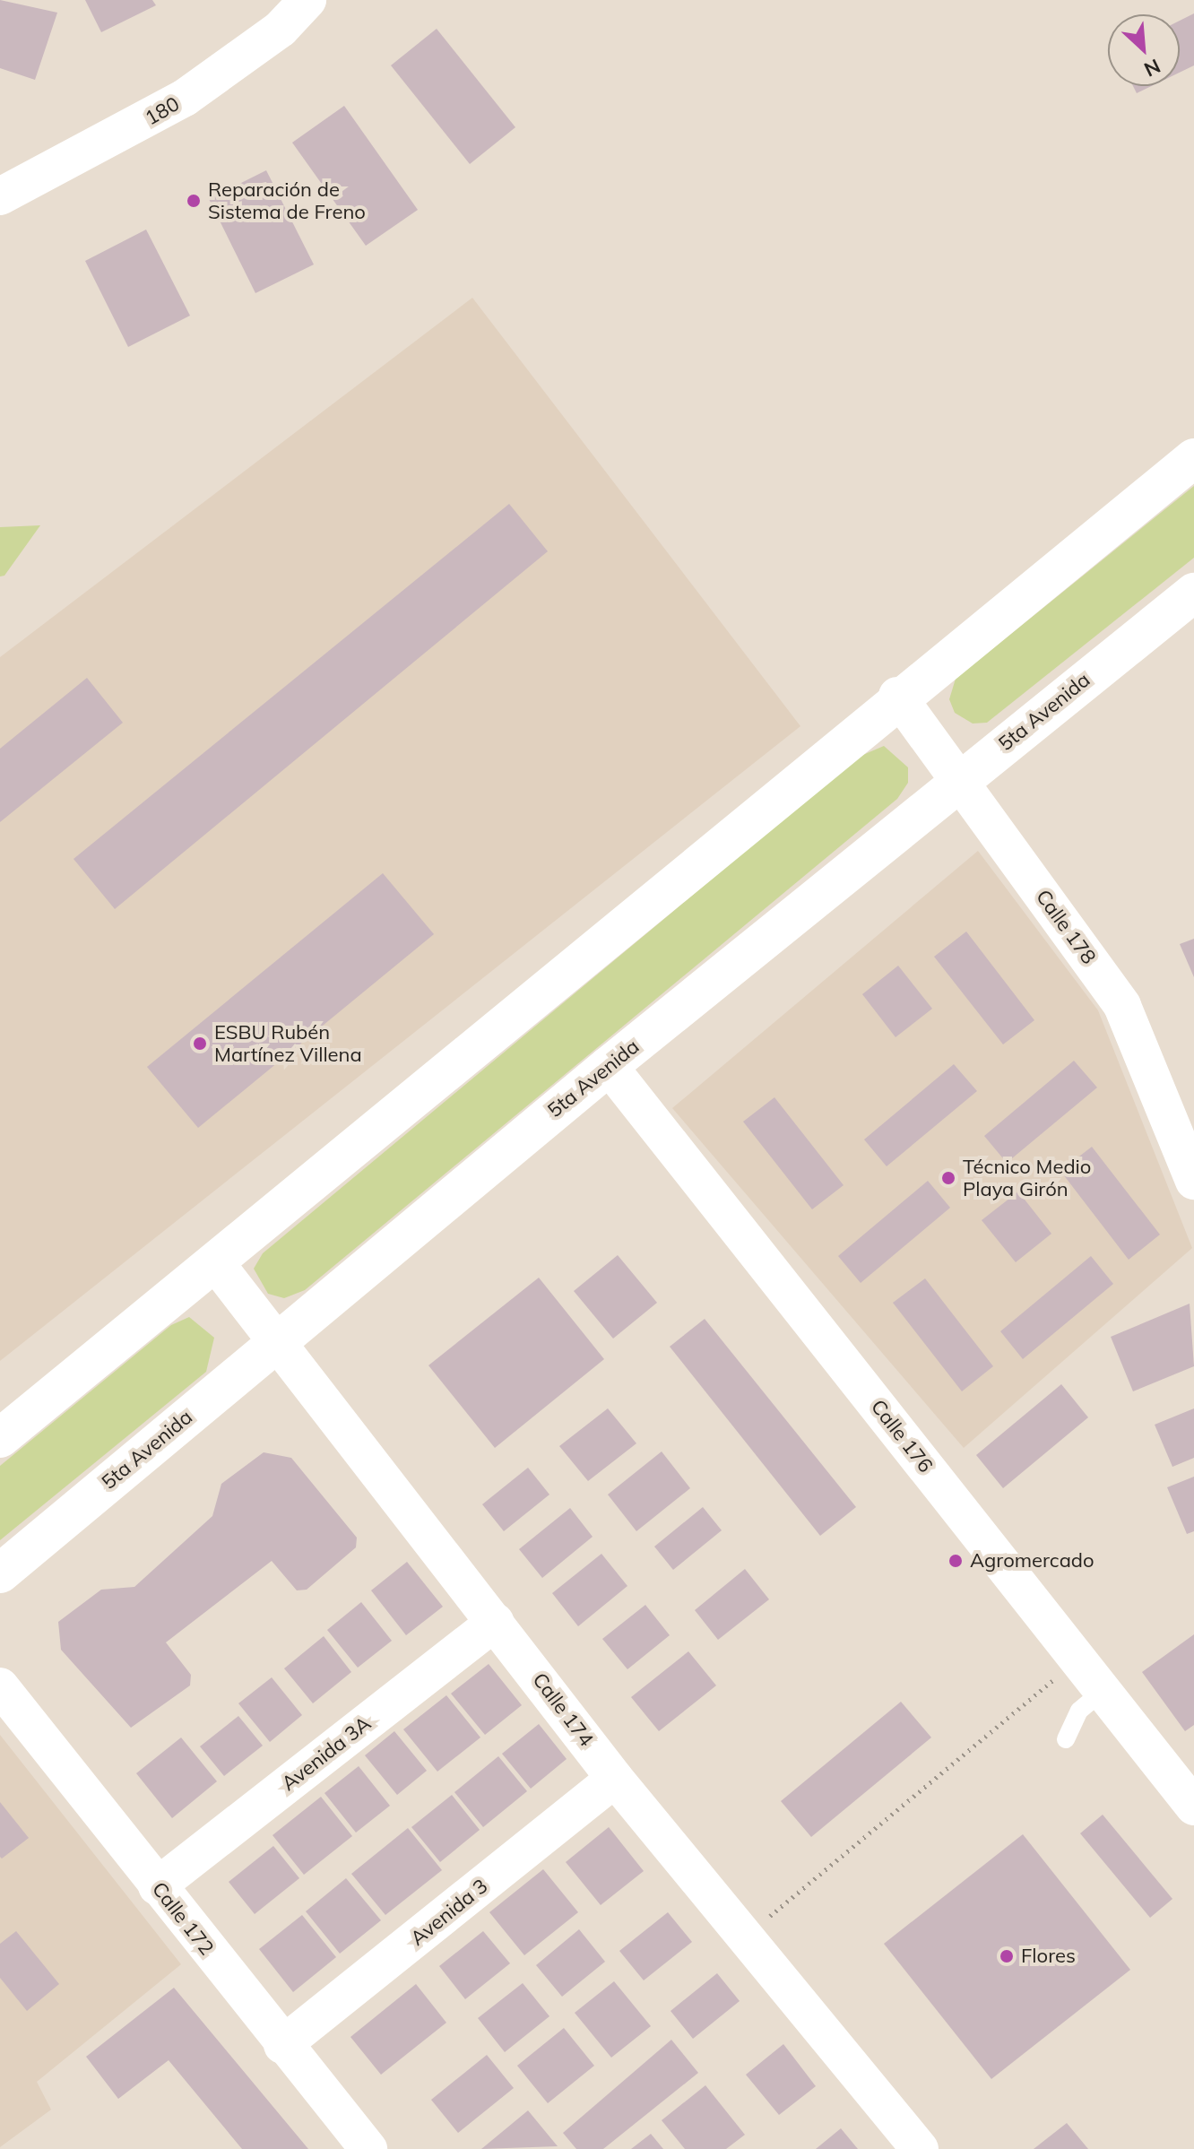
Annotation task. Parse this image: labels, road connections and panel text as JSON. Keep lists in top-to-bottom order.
{
  "streets": {
    "highway": ["5ta Avenida"],
    "street": [
      "180",
      "Calle 178",
      "Calle 176",
      "Calle 174",
      "Avenida 3A",
      "Avenida 3",
      "Calle 172"
    ]
  },
  "crossings": [
    ["5ta Avenida", "Calle 178"],
    ["5ta Avenida", "Calle 176"],
    ["5ta Avenida", "Calle 174"],
    ["Calle 174", "Avenida 3A"],
    ["Calle 174", "Avenida 3"],
    ["Avenida 3A", "Calle 172"],
    ["Avenida 3", "Calle 172"]
  ],
  "places": [
    "Reparación de Sistema de Freno",
    "ESBU Rubén Martínez Villena",
    "Técnico Medio Playa Girón",
    "Agromercado",
    "Flores"
  ],
  "north": "bottom right"
}
